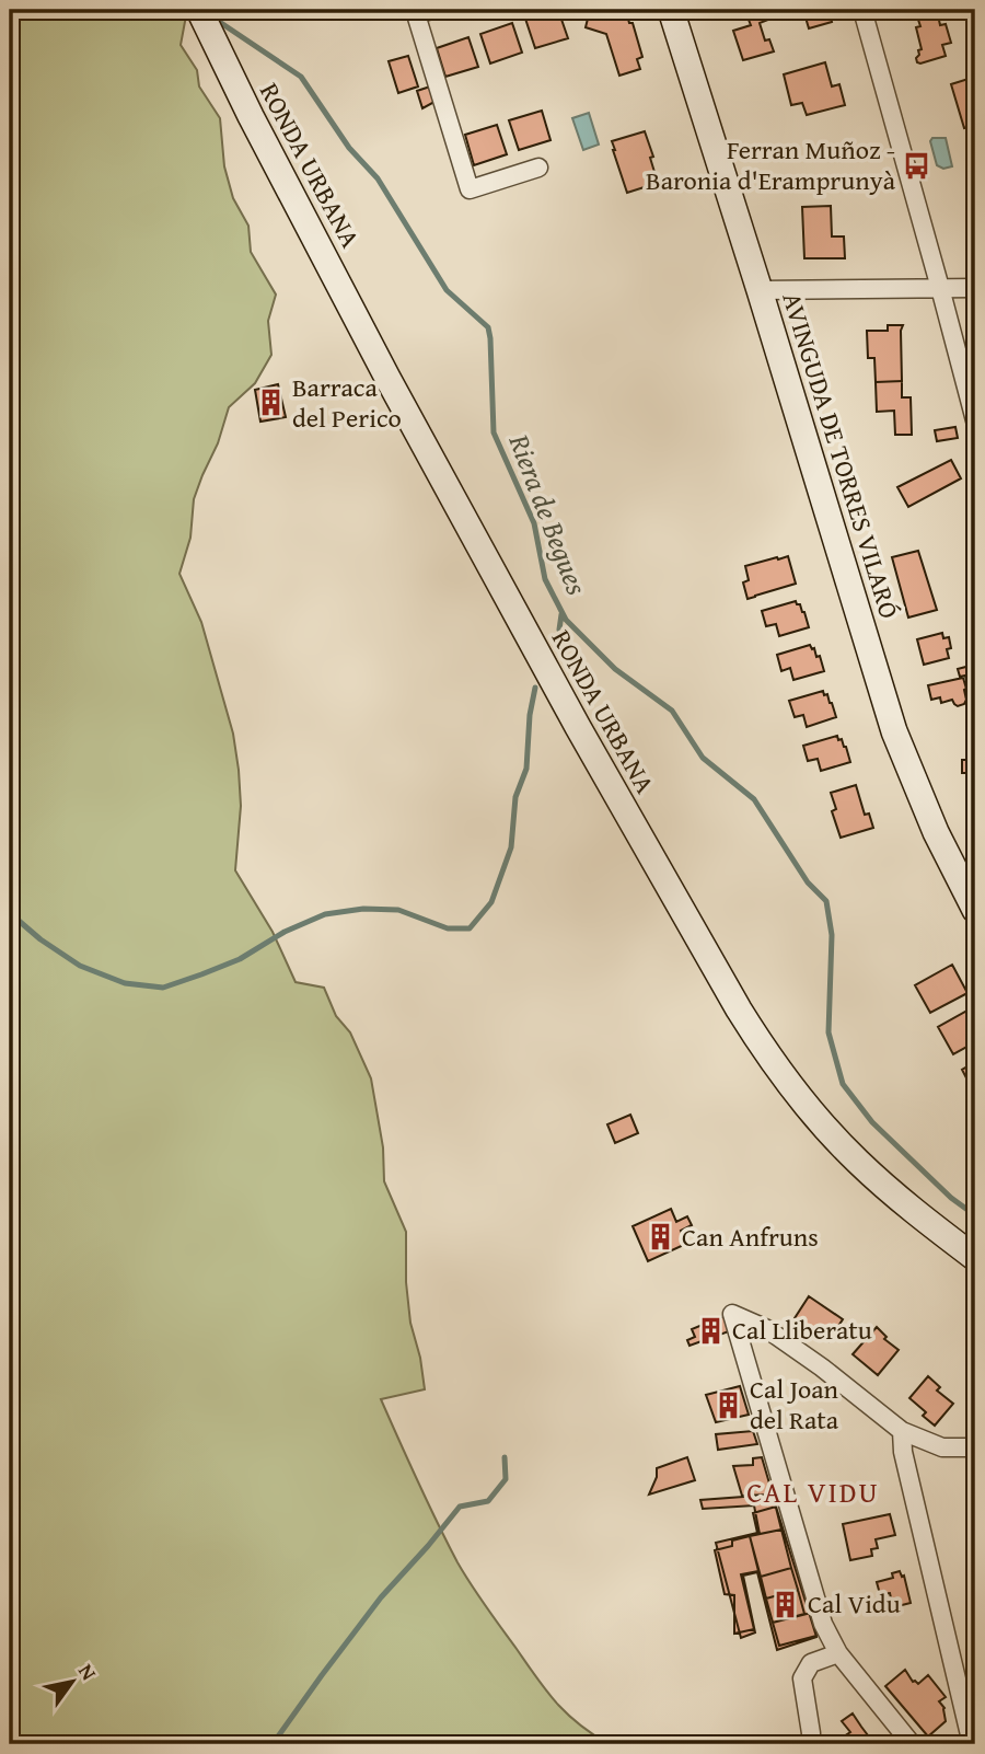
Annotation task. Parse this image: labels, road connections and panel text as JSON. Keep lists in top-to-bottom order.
{
  "streets": {
    "main road": ["RONDA URBANA", "AVINGUDA DE TORRES VILARÓ"]
  },
  "districts": ["CAL VIDU"],
  "water": ["Riera de Begues"],
  "places": {
    "bus stop": ["Ferran Muñoz - Baronia d'Eramprunyà"],
    "building": [
      "Barraca del Perico",
      "Can Anfruns",
      "Cal Lliberatu",
      "Cal Joan del Rata",
      "Cal Vidu"
    ]
  },
  "north": "top right"
}
